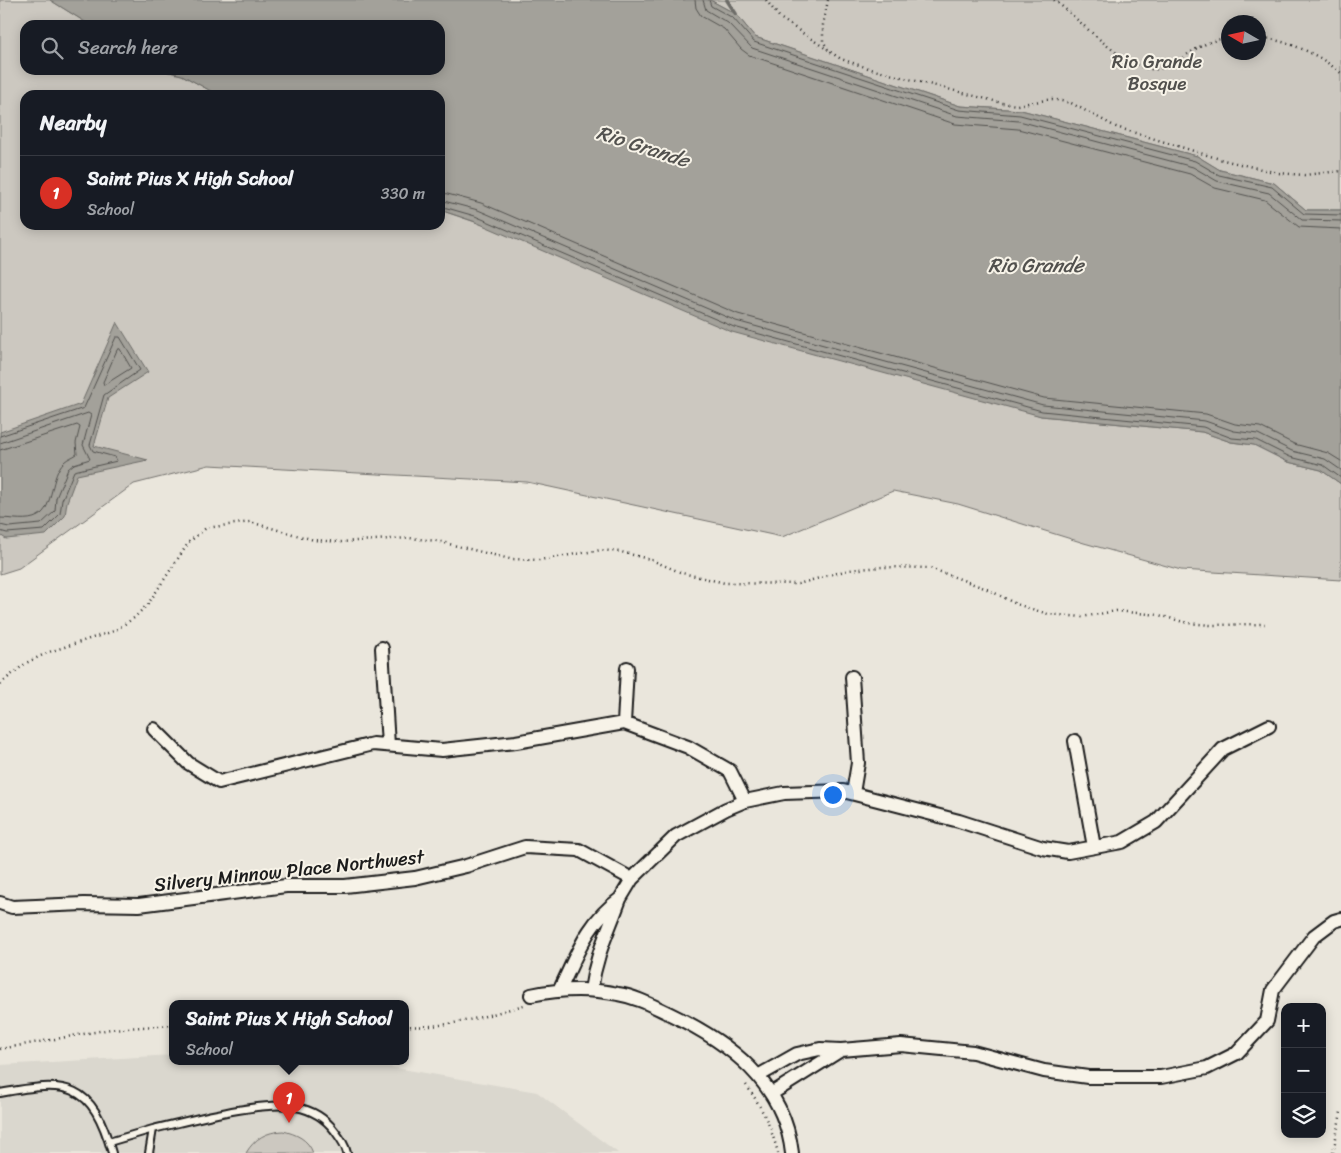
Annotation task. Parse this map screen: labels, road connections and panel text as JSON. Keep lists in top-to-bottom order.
{
  "streets": {
    "street": ["Silvery Minnow Place Northwest"]
  },
  "water": ["Rio Grande"],
  "parks": ["Rio Grande Bosque"],
  "north": "left",
  "page": {
    "search": "Search here",
    "heading": "Nearby",
    "list": [
      {
        "mark": "1",
        "name": "Saint Pius X High School",
        "note": "School",
        "value": "330 m"
      }
    ],
    "popup": ["Saint Pius X High School", "School"],
    "map_buttons": ["+", "−"],
    "pins": "1"
  }
}
